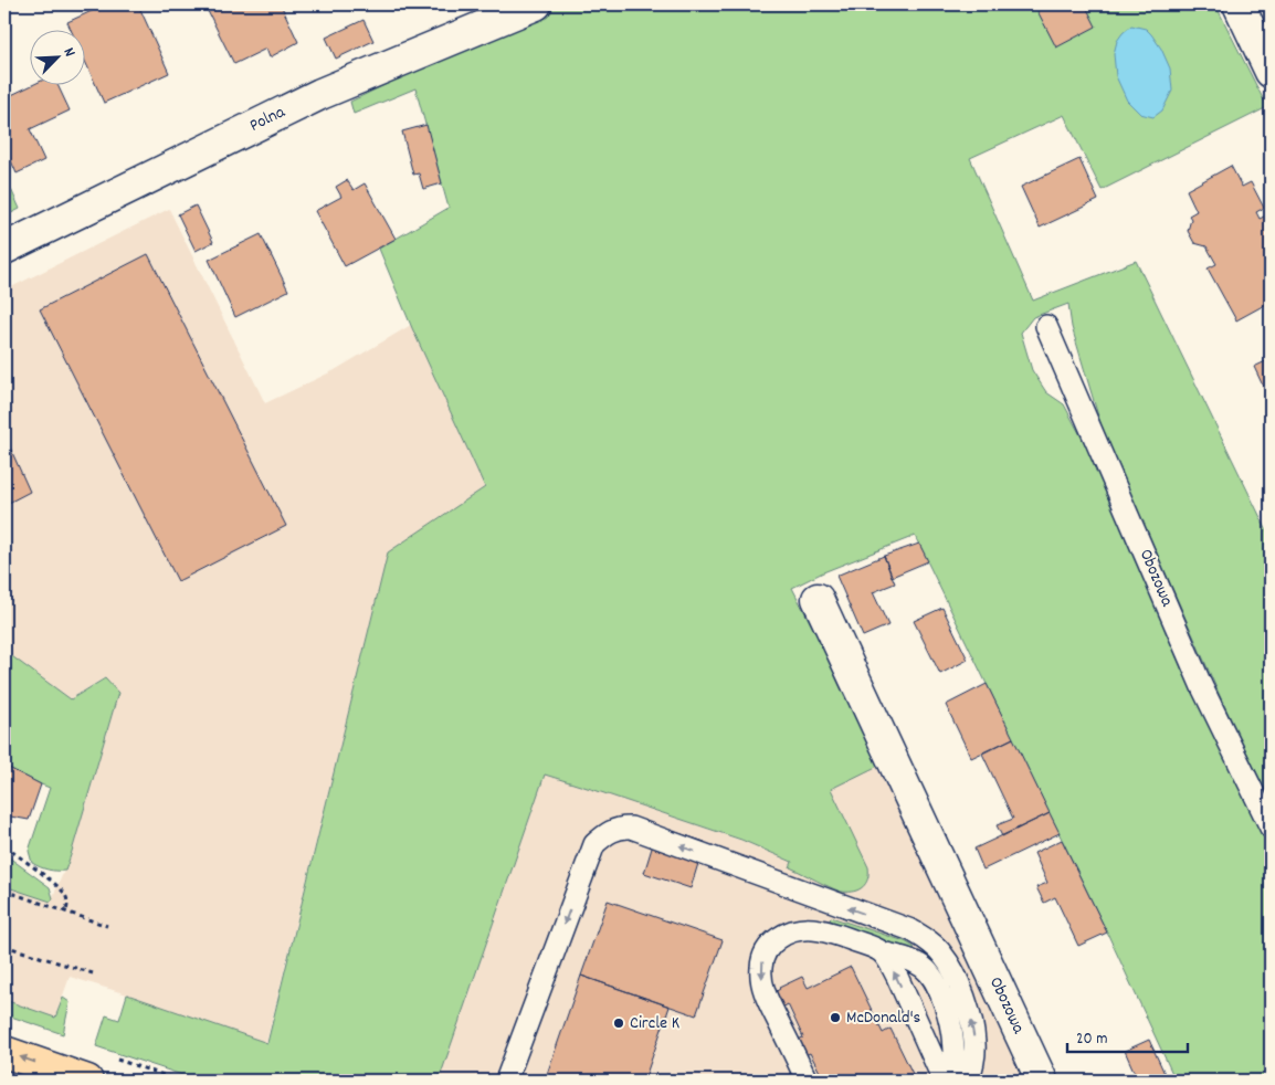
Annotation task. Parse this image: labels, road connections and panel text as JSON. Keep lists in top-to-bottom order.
{
  "streets": {
    "street": ["Polna", "Obozowa"]
  },
  "places": ["McDonald's", "Circle K"],
  "scale_bar": "20 m",
  "north": "top right"
}
